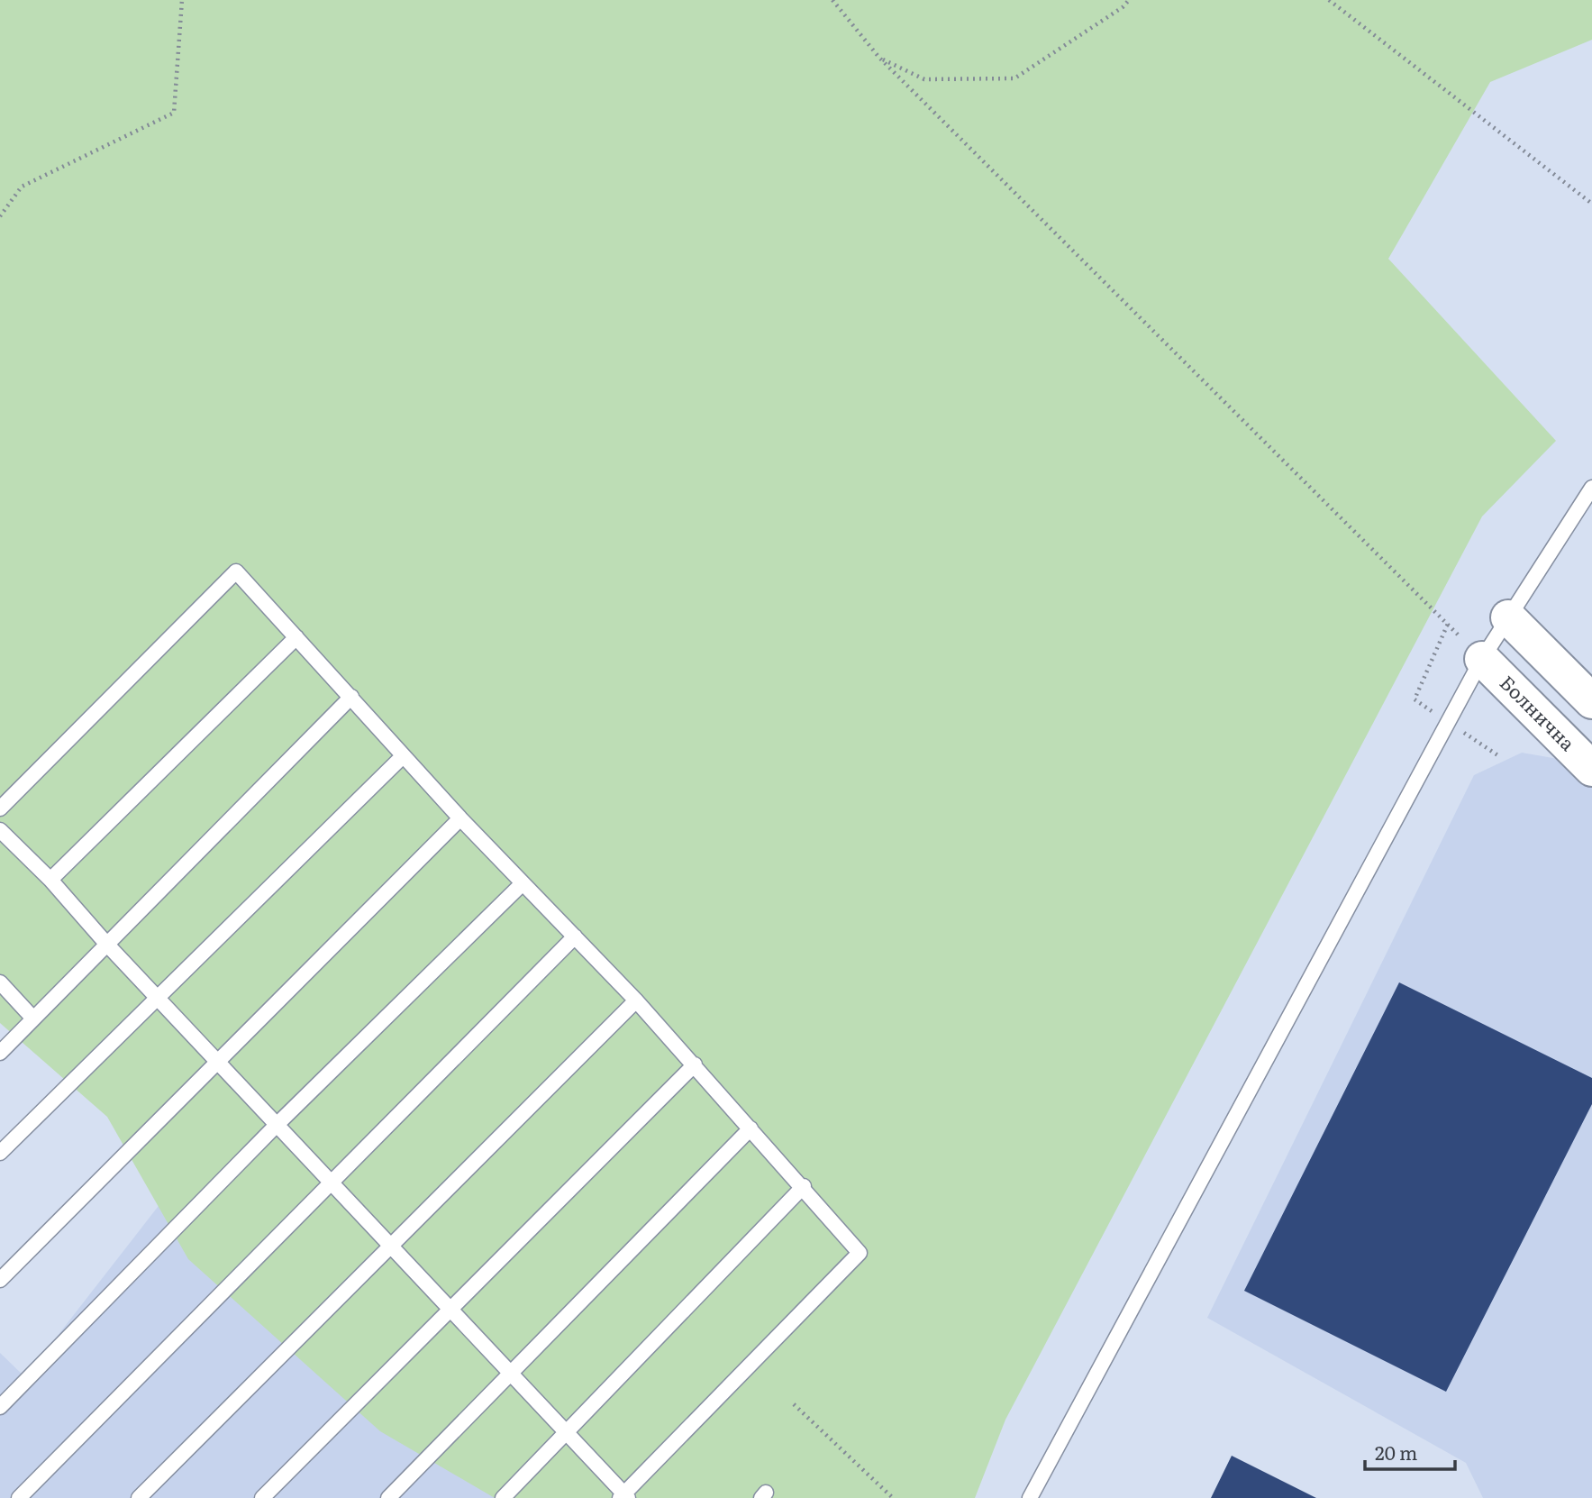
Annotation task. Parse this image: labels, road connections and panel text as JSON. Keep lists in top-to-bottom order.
{
  "streets": {
    "street": ["Болнична"]
  },
  "scale_bar": "20 m"
}
